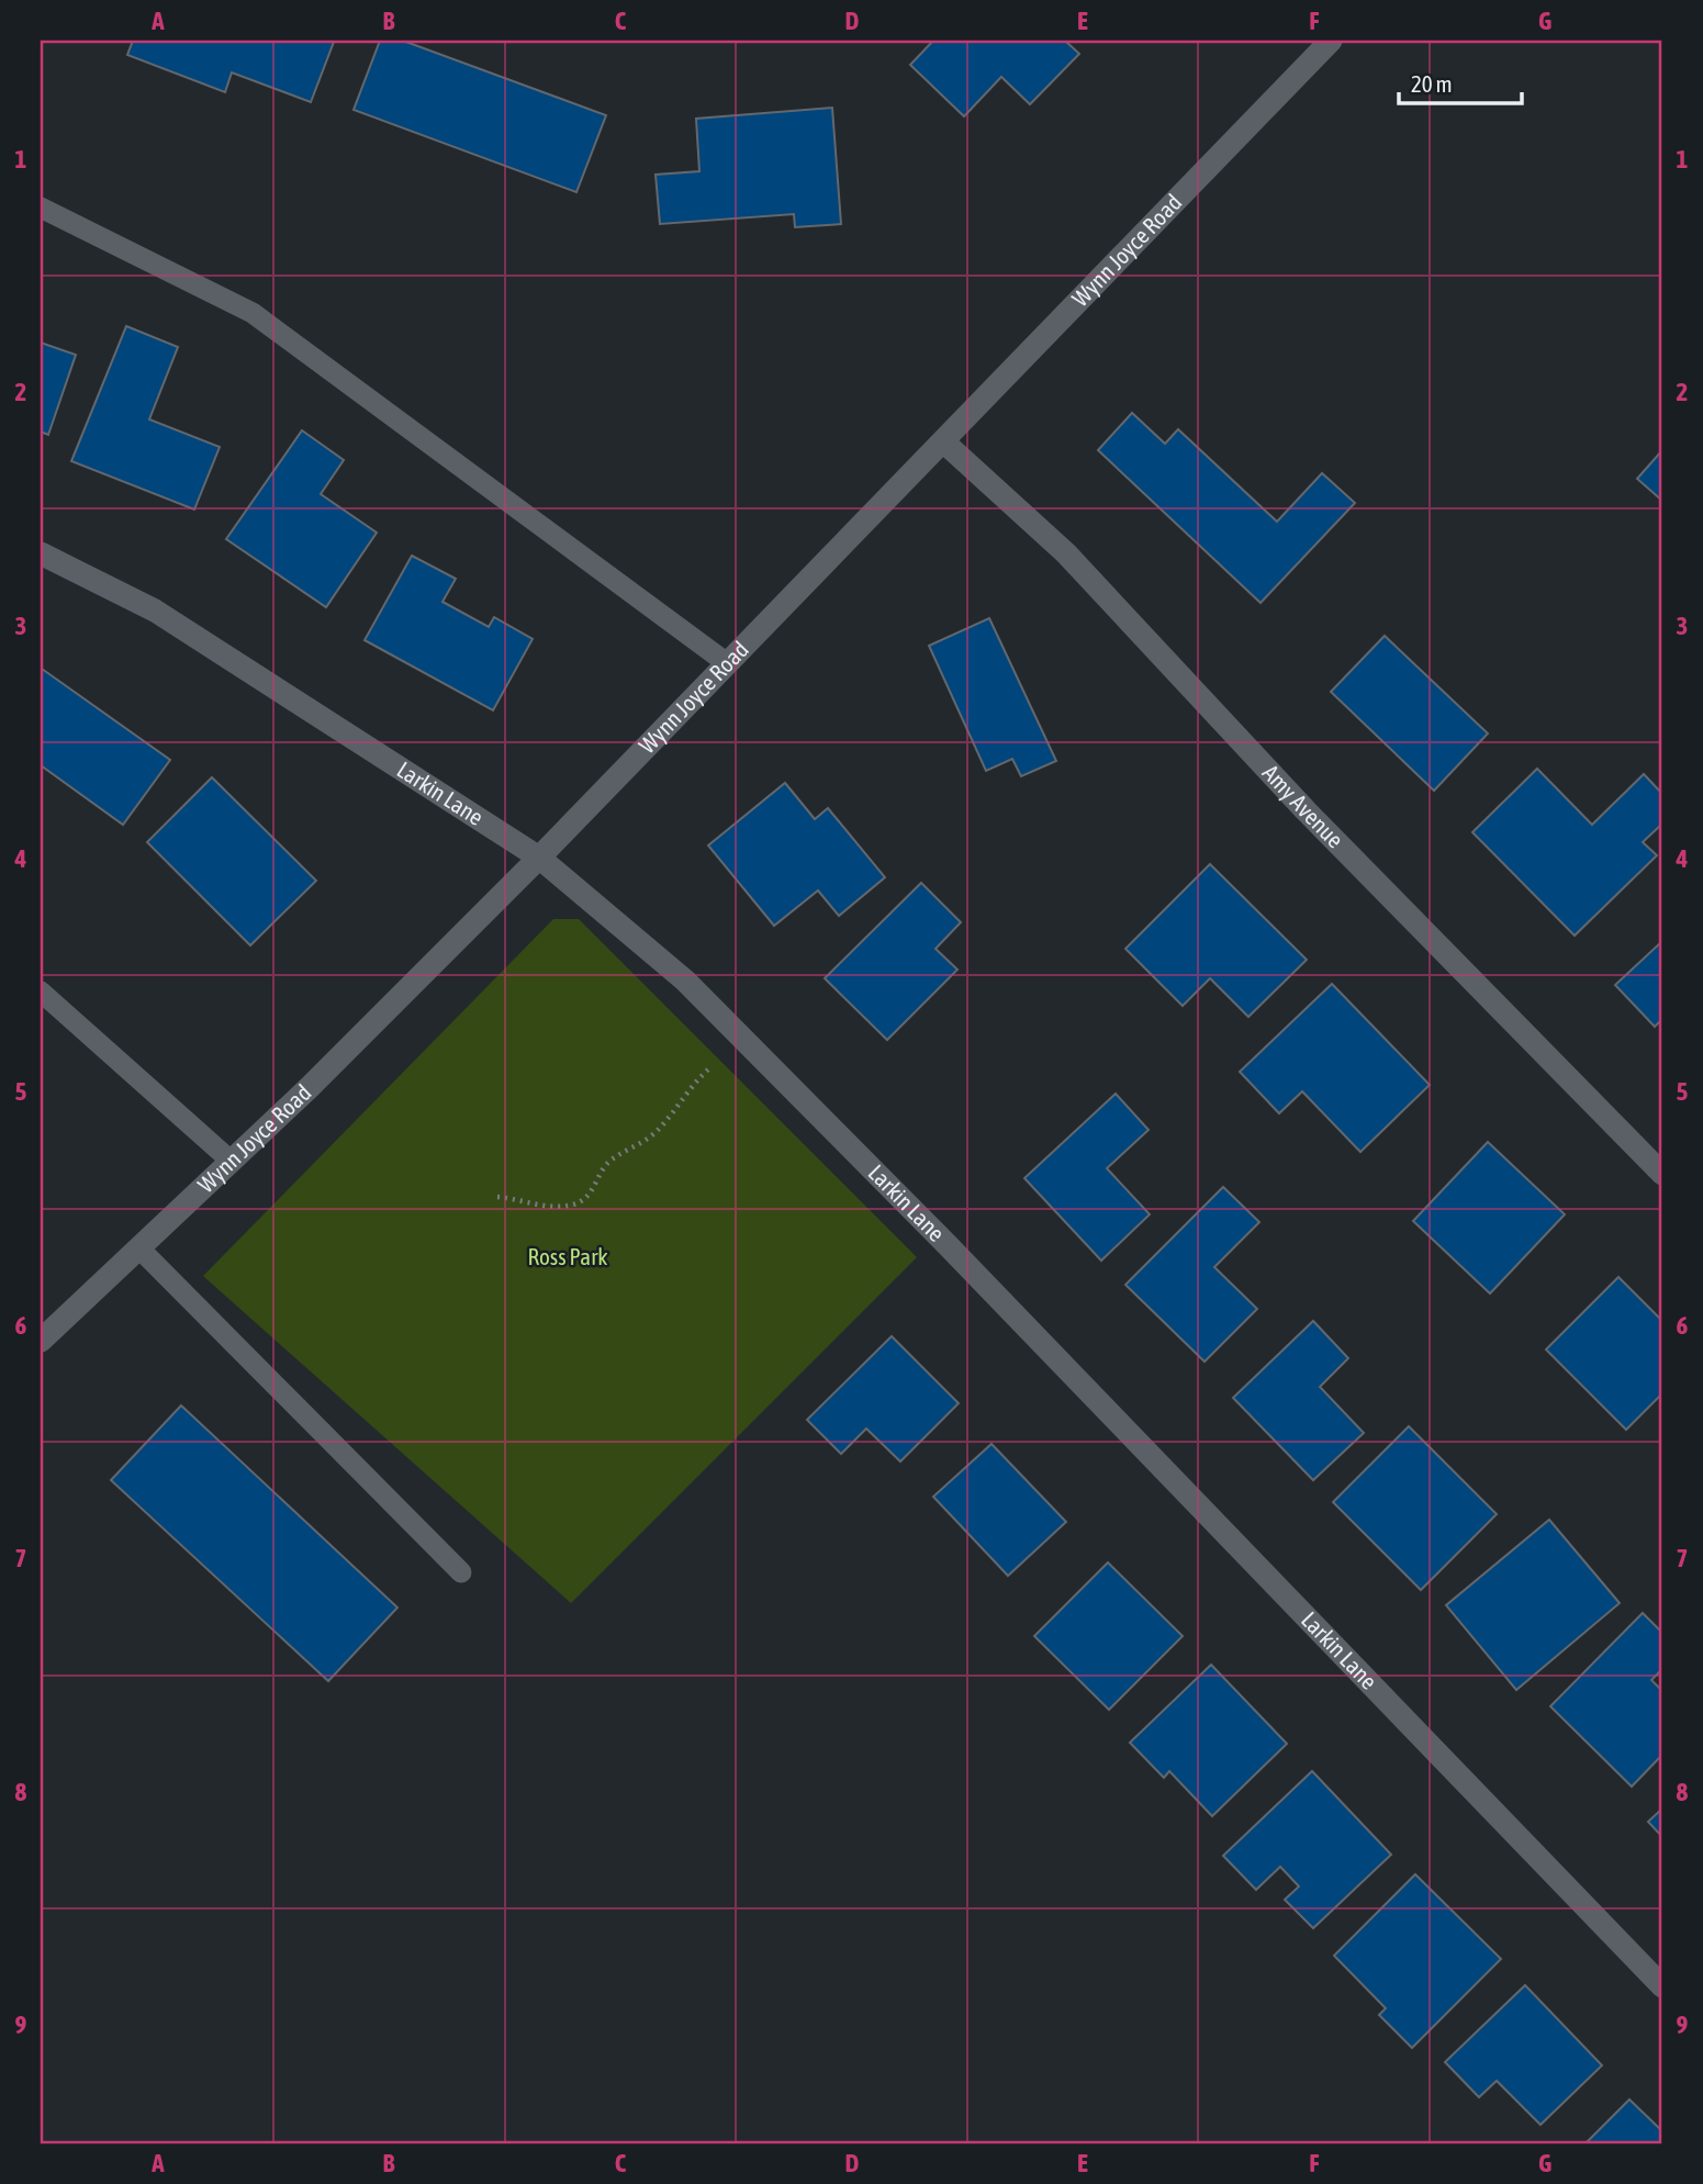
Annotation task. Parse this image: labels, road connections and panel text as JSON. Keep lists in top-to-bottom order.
{
  "streets": {
    "street": ["Wynn Joyce Road", "Larkin Lane", "Amy Avenue"]
  },
  "crossings": [
    ["Wynn Joyce Road", "Larkin Lane"],
    ["Wynn Joyce Road", "Amy Avenue"]
  ],
  "parks": ["Ross Park"],
  "scale_bar": "20 m",
  "grid": {
    "columns": [
      "A",
      "B",
      "C",
      "D",
      "E",
      "F",
      "G"
    ],
    "rows": [
      "1",
      "2",
      "3",
      "4",
      "5",
      "6",
      "7",
      "8",
      "9"
    ]
  }
}
